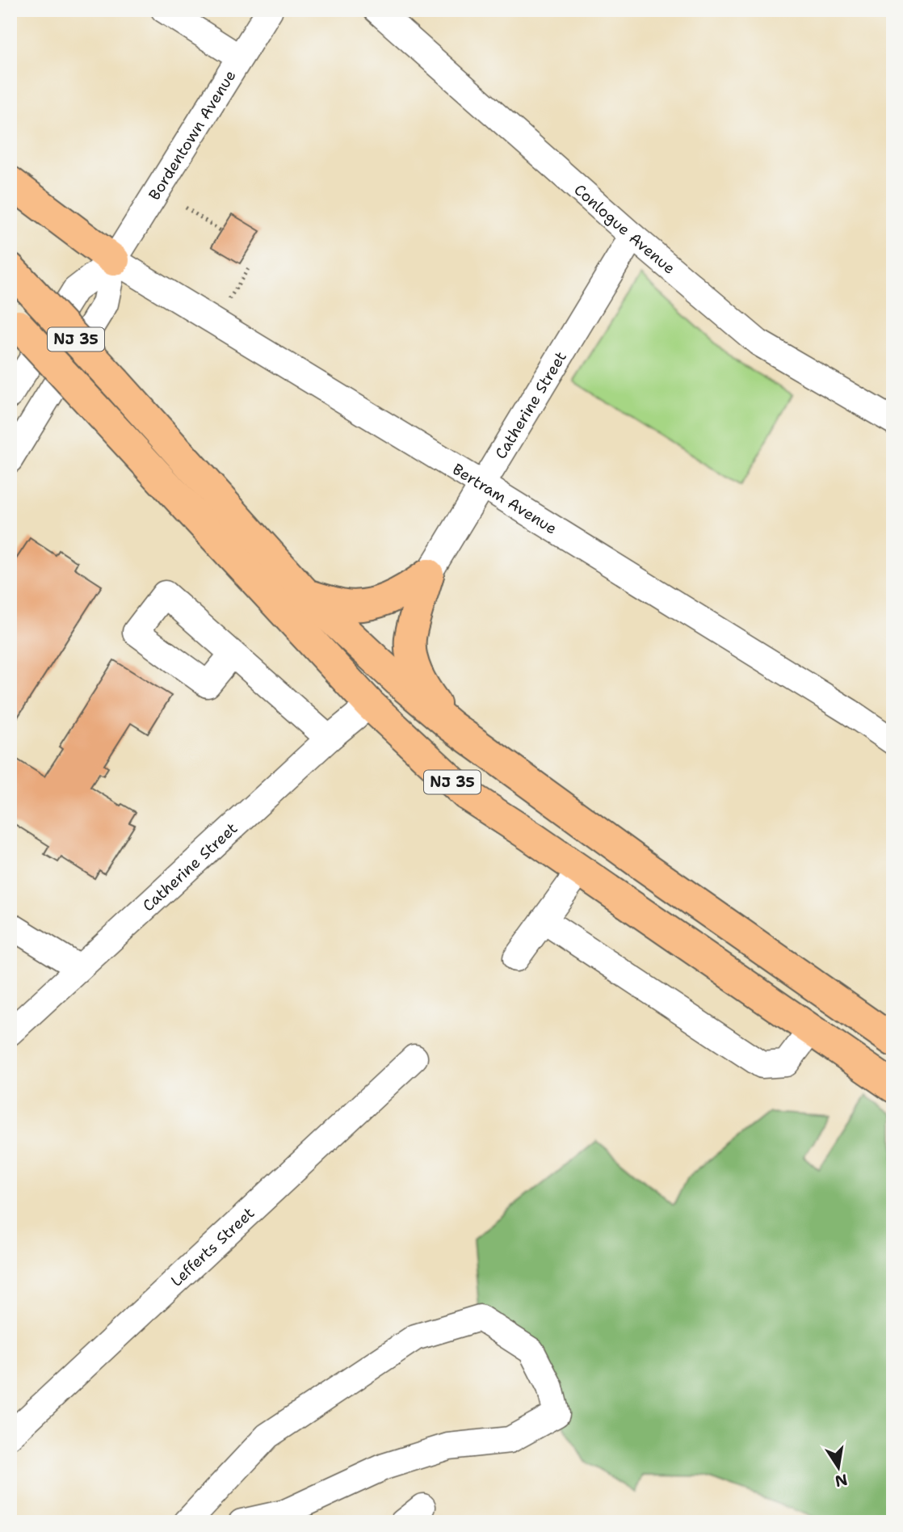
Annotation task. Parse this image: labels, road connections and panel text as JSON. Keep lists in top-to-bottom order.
{
  "streets": {
    "highway": ["NJ 35"],
    "street": [
      "Bordentown Avenue",
      "Conlogue Avenue",
      "Catherine Street",
      "Bertram Avenue",
      "Lefferts Street"
    ]
  },
  "crossings": [
    ["Bordentown Avenue", "Bertram Avenue"],
    ["Conlogue Avenue", "Catherine Street"],
    ["NJ 35", "Catherine Street"],
    ["Catherine Street", "Bertram Avenue"]
  ],
  "north": "bottom"
}
